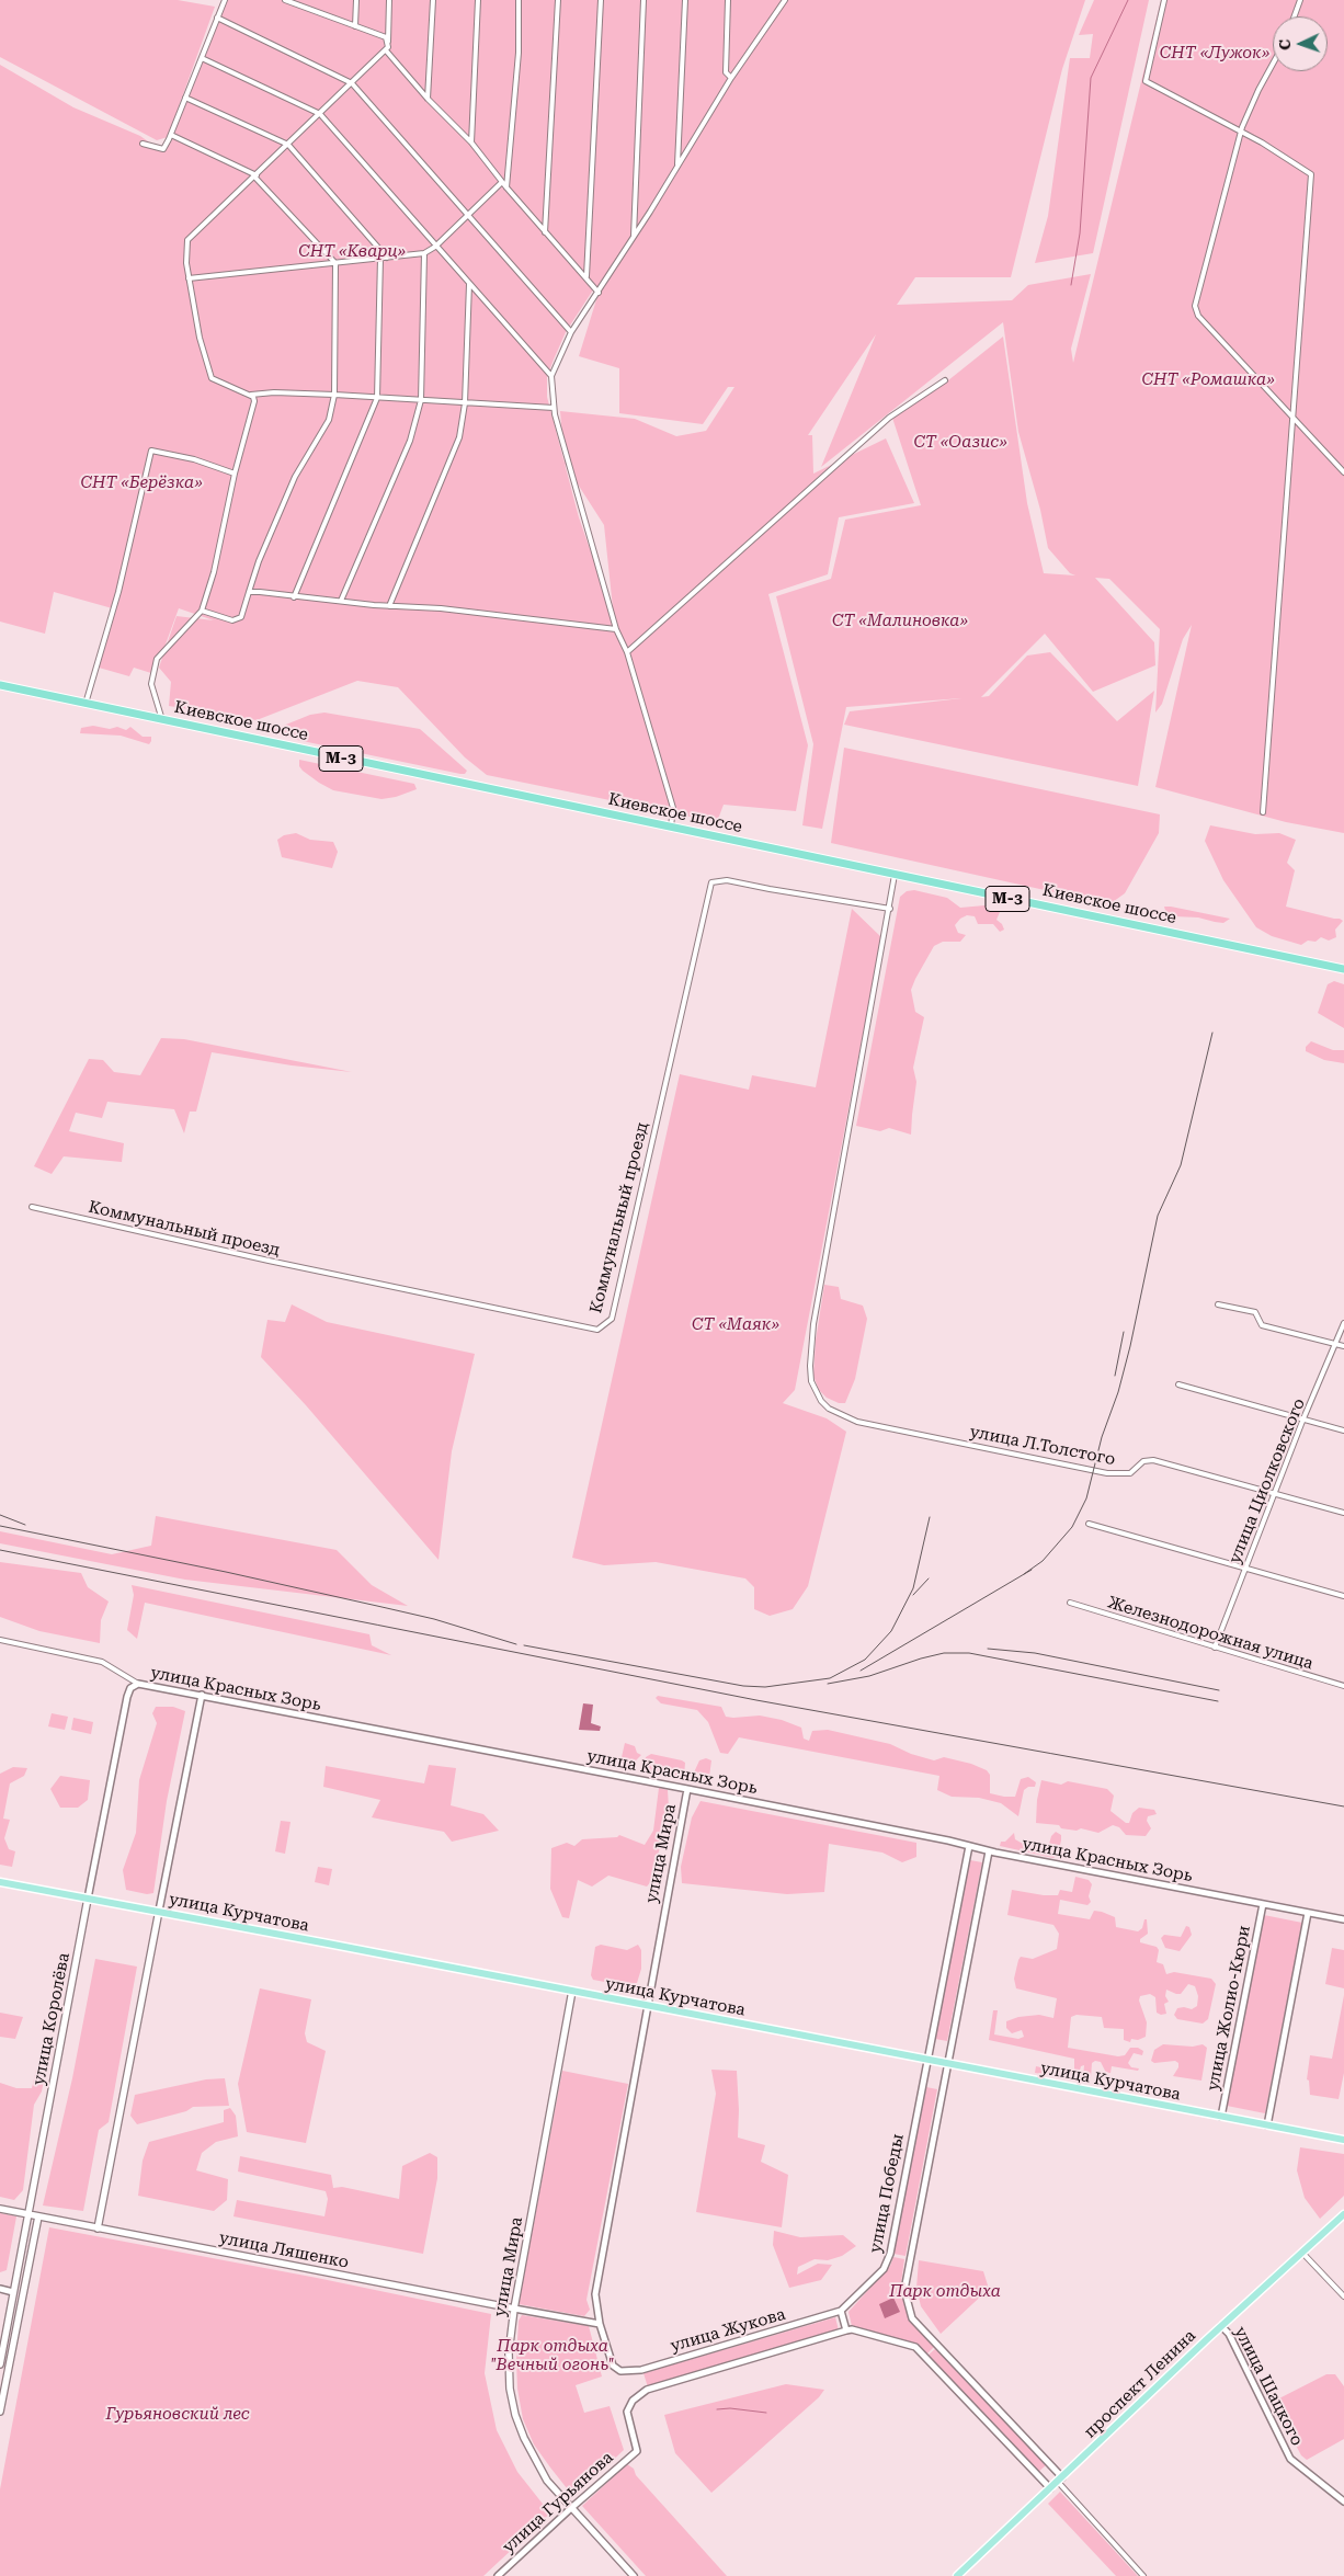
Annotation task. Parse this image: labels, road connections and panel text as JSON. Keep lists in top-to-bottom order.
{
  "streets": {
    "highway": ["Киевское шоссе", "М-3"],
    "main road": [
      "улица Мира",
      "улица Курчатова",
      "улица Королёва",
      "улица Ляшенко",
      "проспект Ленина"
    ],
    "street": [
      "Коммунальный проезд",
      "улица Л.Толстого",
      "улица Циолковского",
      "Железнодорожная улица",
      "улица Красных Зорь",
      "улица Жолио-Кюри",
      "улица Победы",
      "улица Жукова",
      "улица Шацкого",
      "улица Гурьянова"
    ]
  },
  "crossings": [
    ["Коммунальный проезд", "улица Л.Толстого"],
    ["улица Л.Толстого", "улица Циолковского"],
    ["улица Циолковского", "Железнодорожная улица"],
    ["улица Красных Зорь", "улица Мира"],
    ["улица Красных Зорь", "улица Жолио-Кюри"],
    ["улица Красных Зорь", "улица Королёва"],
    ["улица Красных Зорь", "улица Победы"],
    ["улица Мира", "улица Курчатова"],
    ["улица Мира", "улица Ляшенко"],
    ["улица Мира", "улица Жукова"],
    ["улица Мира", "улица Гурьянова"],
    ["улица Курчатова", "улица Жолио-Кюри"],
    ["улица Курчатова", "улица Королёва"],
    ["улица Курчатова", "улица Победы"],
    ["улица Королёва", "улица Ляшенко"],
    ["улица Победы", "улица Жукова"],
    ["улица Победы", "проспект Ленина"],
    ["улица Жукова", "улица Гурьянова"],
    ["проспект Ленина", "улица Шацкого"]
  ],
  "parks": [
    "СНТ «Лужок»",
    "СНТ «Кварц»",
    "СНТ «Ромашка»",
    "СТ «Оазис»",
    "СНТ «Берёзка»",
    "СТ «Малиновка»",
    "СТ «Маяк»",
    "Парк отдыха",
    "Парк отдыха \"Вечный огонь\"",
    "Гурьяновский лес"
  ],
  "north": "left"
}
